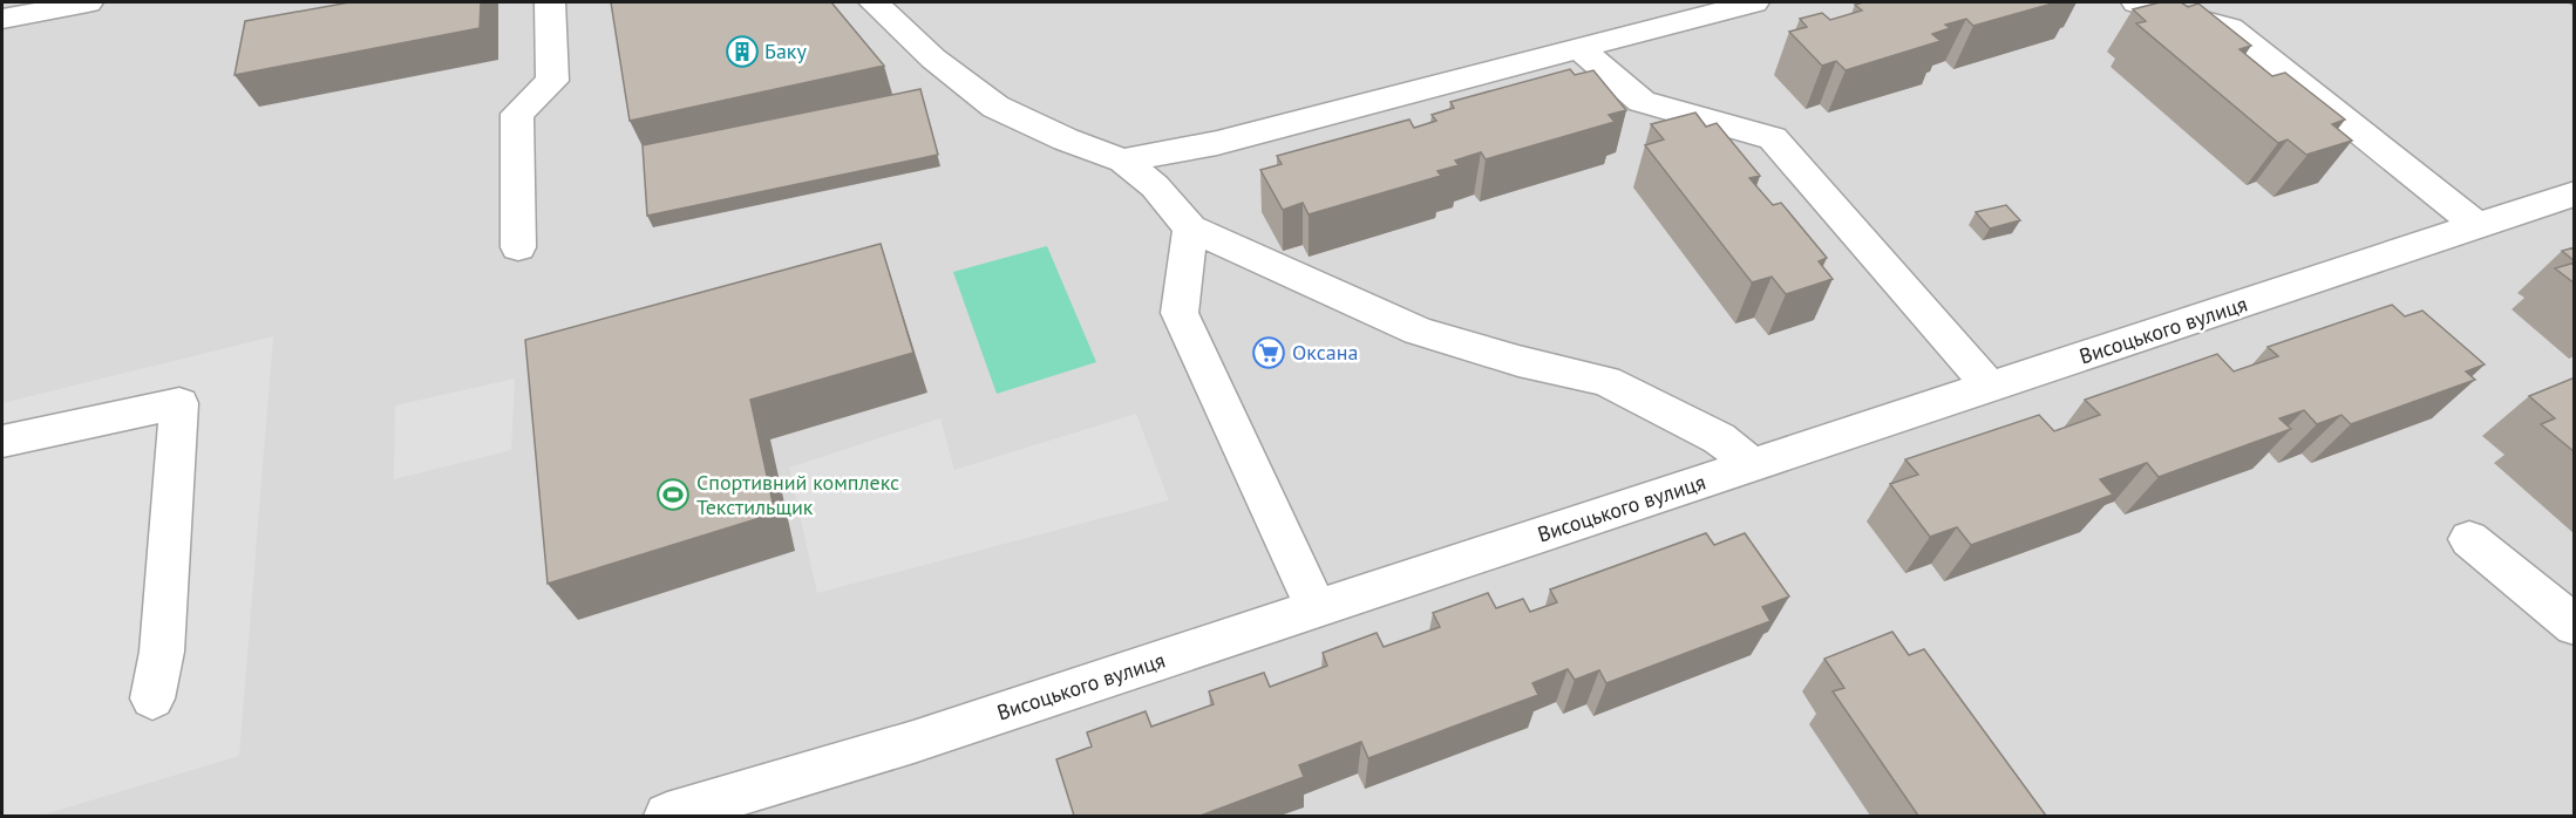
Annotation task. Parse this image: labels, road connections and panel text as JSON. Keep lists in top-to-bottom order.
{
  "streets": {
    "street": ["Висоцького вулиця"]
  },
  "places": {
    "building": ["Баку"],
    "supermarket": ["Оксана"],
    "sports": ["Спортивний комплекс Текстильщик"]
  }
}
